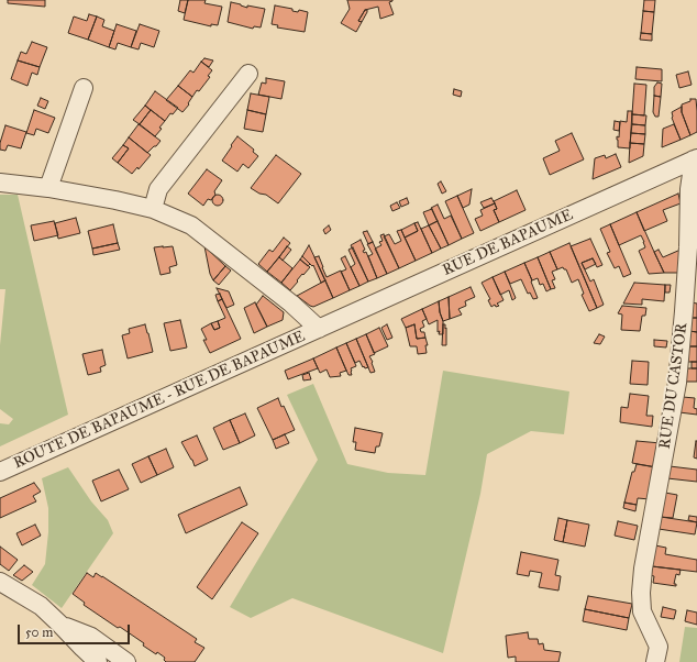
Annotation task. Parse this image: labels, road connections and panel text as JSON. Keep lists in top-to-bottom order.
{
  "streets": {
    "street": ["RUE DE BAPAUME", "RUE DU CASTOR", "ROUTE DE BAPAUME - RUE DE BAPAUME"]
  },
  "crossings": [
    ["RUE DE BAPAUME", "RUE DU CASTOR"],
    ["RUE DE BAPAUME", "ROUTE DE BAPAUME - RUE DE BAPAUME"]
  ],
  "scale_bar": "50 m"
}
